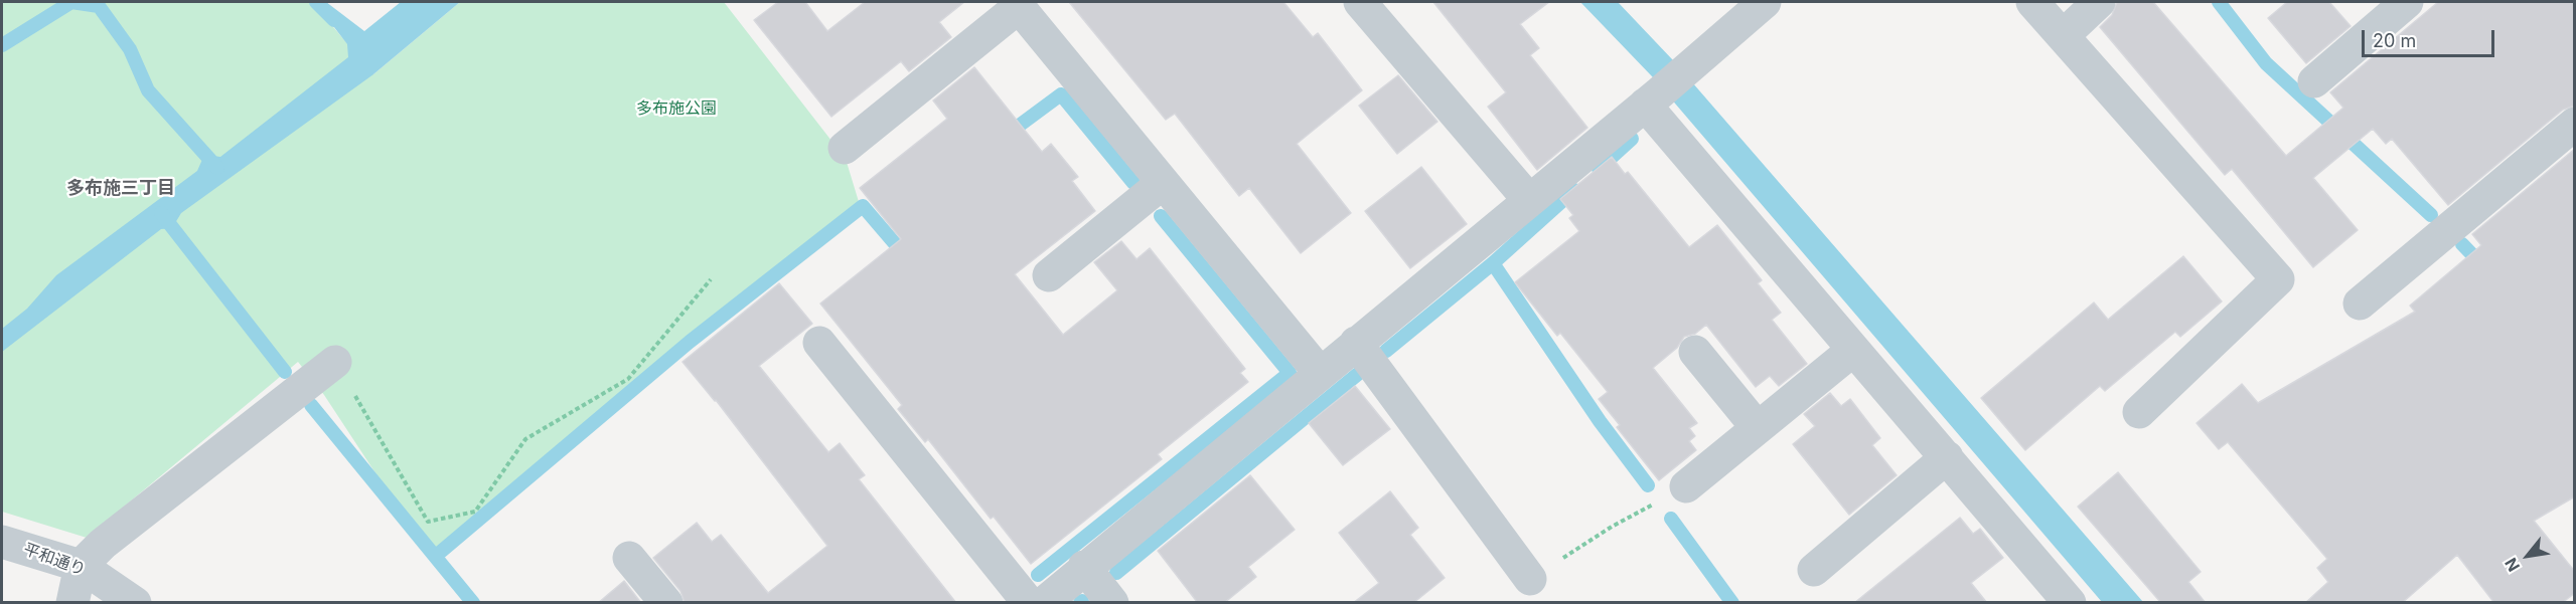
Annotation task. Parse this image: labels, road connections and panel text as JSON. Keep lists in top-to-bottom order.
{
  "streets": {
    "street": ["平和通り"]
  },
  "districts": ["多布施三丁目"],
  "parks": ["多布施公園"],
  "scale_bar": "20 m",
  "north": "bottom left"
}
